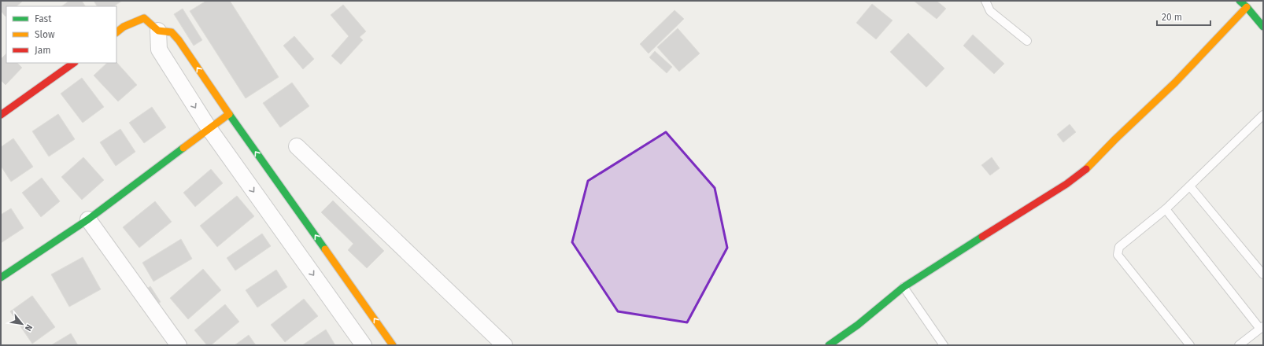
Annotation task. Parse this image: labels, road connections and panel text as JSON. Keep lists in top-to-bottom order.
{
  "legend": ["Fast", "Slow", "Jam"],
  "scale_bar": "20 m",
  "north": "bottom right"
}
